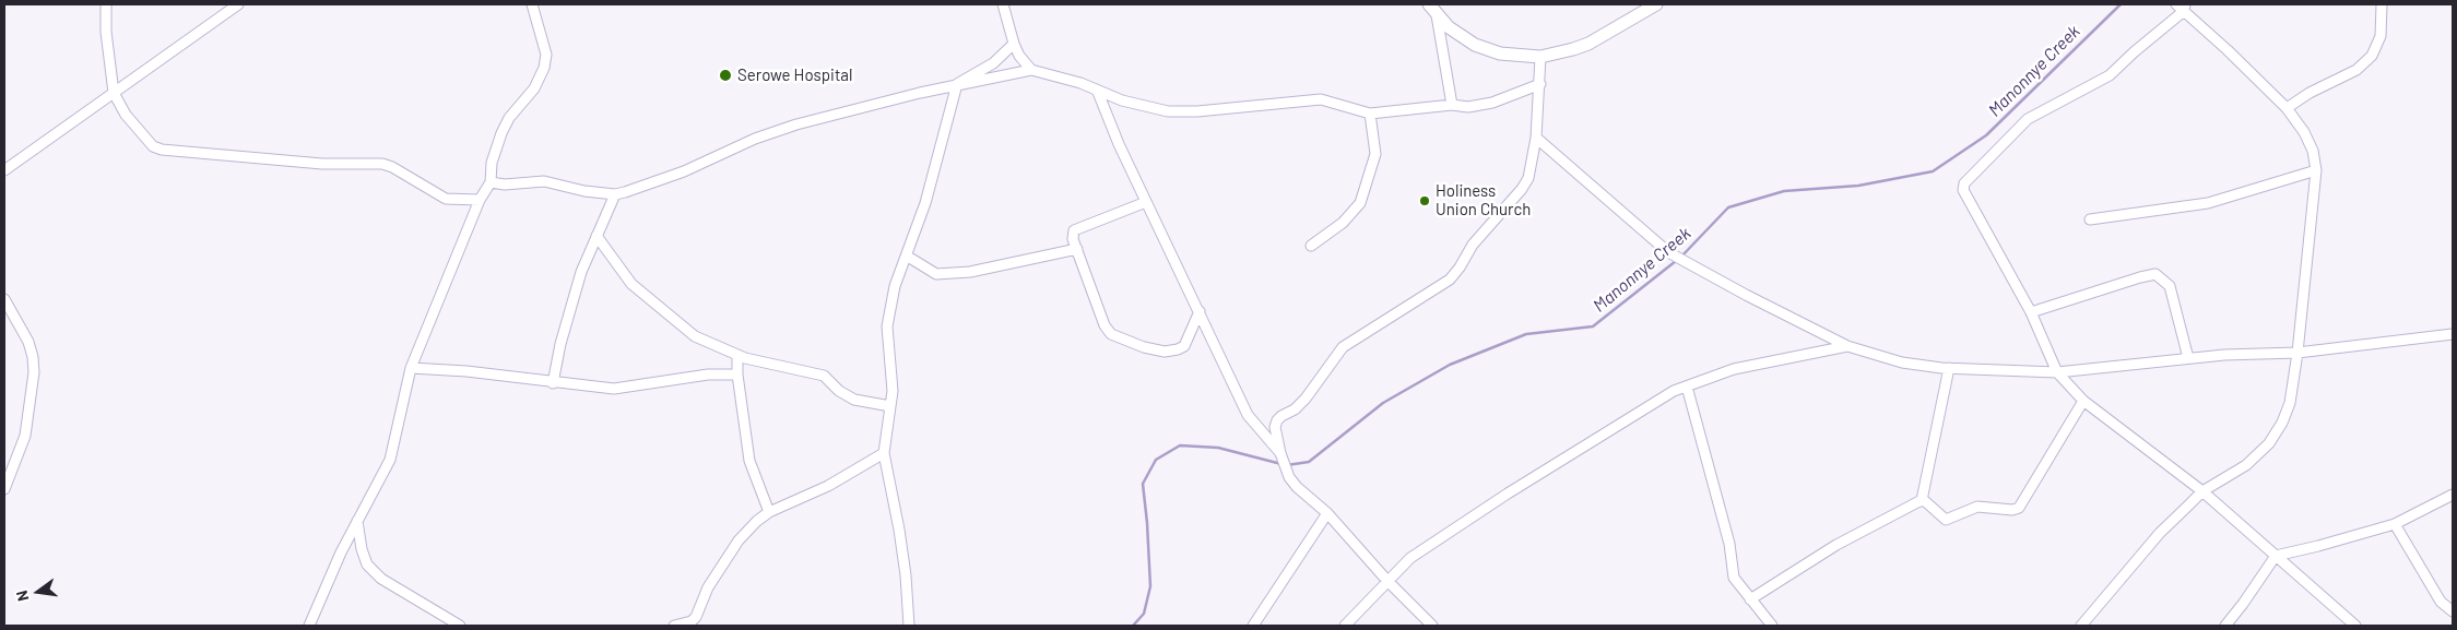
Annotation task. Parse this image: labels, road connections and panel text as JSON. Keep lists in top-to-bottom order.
{
  "water": ["Manonnye Creek"],
  "places": ["Serowe Hospital", "Holiness Union Church"],
  "north": "left"
}
